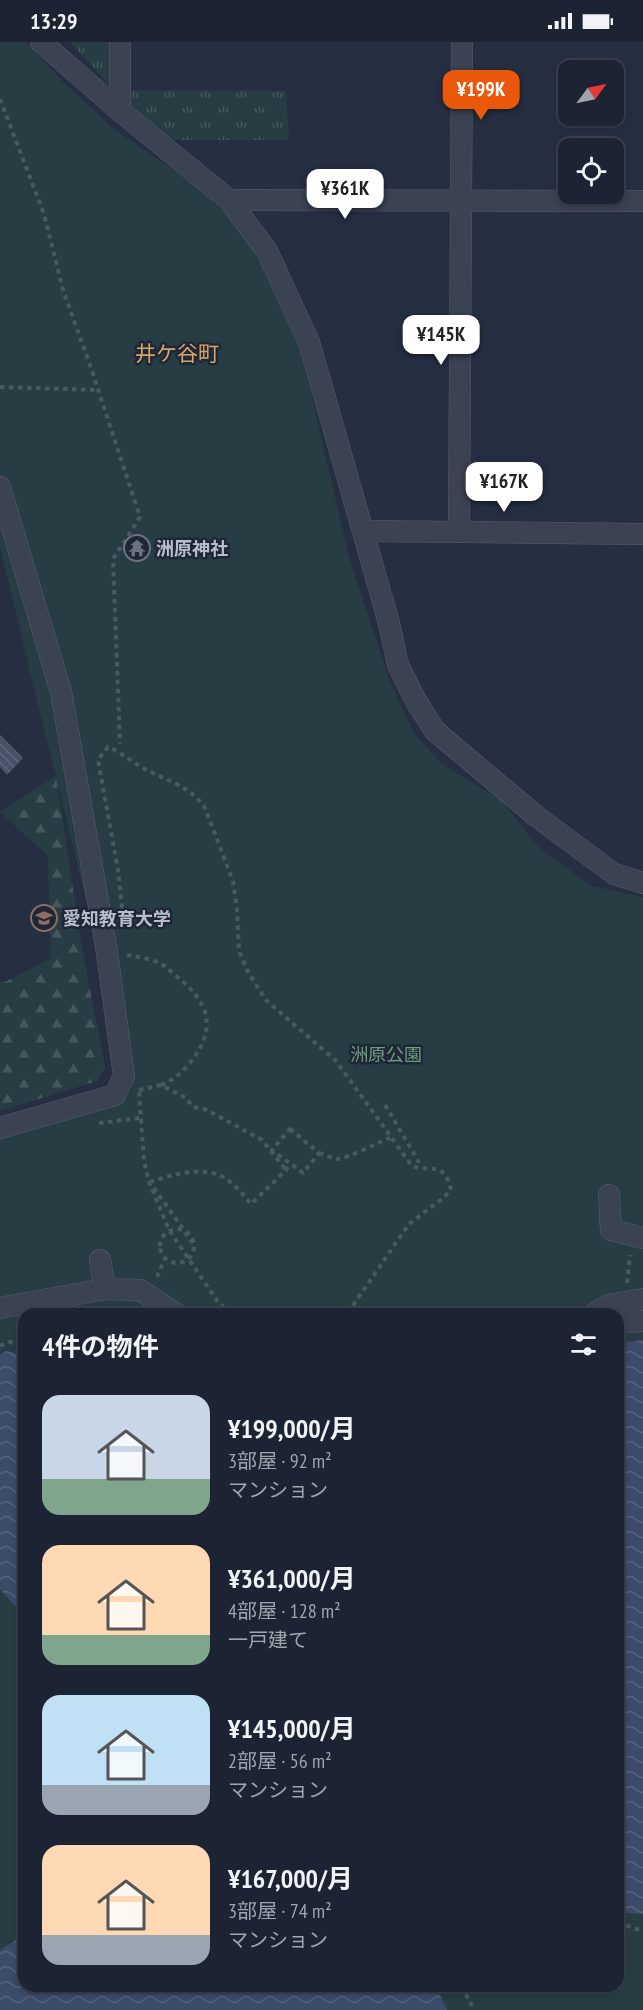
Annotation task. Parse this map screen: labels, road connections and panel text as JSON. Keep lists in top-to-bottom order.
{
  "districts": ["井ケ谷町"],
  "parks": ["洲原公園"],
  "places": {
    "temple": ["洲原神社"],
    "school or university": ["愛知教育大学"]
  },
  "north": "top right",
  "page": {
    "status": "13:29",
    "price": [
      "¥199K",
      "¥361K",
      "¥145K",
      "¥167K"
    ],
    "heading": "4件の物件",
    "list": [
      {
        "name": "¥199,000/月",
        "note": "3部屋 · 92 m² · マンション"
      },
      {
        "name": "¥361,000/月",
        "note": "4部屋 · 128 m² · 一戸建て"
      },
      {
        "name": "¥145,000/月",
        "note": "2部屋 · 56 m² · マンション"
      },
      {
        "name": "¥167,000/月",
        "note": "3部屋 · 74 m² · マンション"
      }
    ]
  }
}
